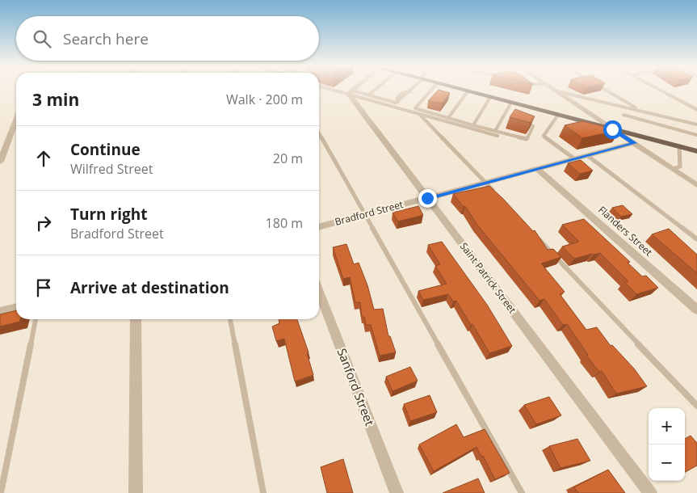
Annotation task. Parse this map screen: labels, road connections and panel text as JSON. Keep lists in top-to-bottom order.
{
  "streets": {
    "street": [
      "Bradford Street",
      "Flanders Street",
      "Saint Patrick Street",
      "Sanford Street"
    ]
  },
  "crossings": [
    ["Bradford Street", "Flanders Street"],
    ["Bradford Street", "Saint Patrick Street"]
  ],
  "page": {
    "search": "Search here",
    "heading": ["3 min", "Walk · 200 m"],
    "list": [
      ["Continue", "Wilfred Street", "20 m"],
      ["Turn right", "Bradford Street", "180 m"],
      "Arrive at destination"
    ],
    "map_buttons": ["+", "−"]
  }
}
